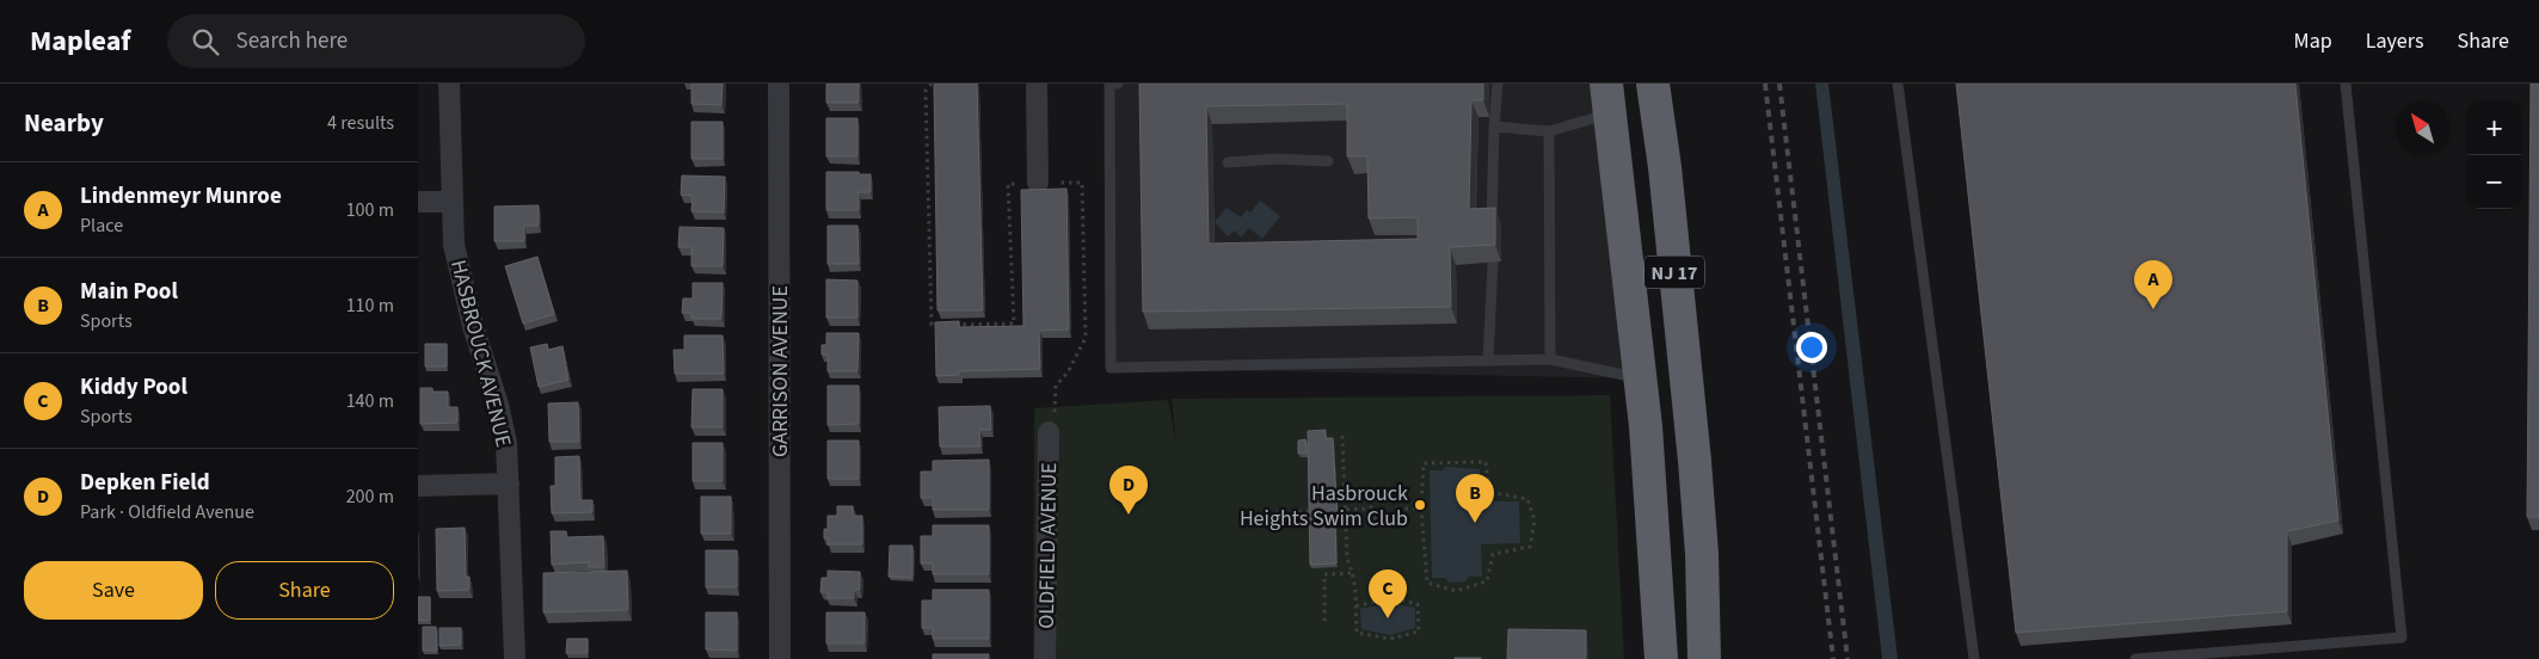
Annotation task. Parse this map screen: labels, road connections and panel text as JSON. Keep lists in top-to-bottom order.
{
  "streets": {
    "highway": ["NJ 17"],
    "street": ["HASBROUCK AVENUE", "GARRISON AVENUE", "OLDFIELD AVENUE"]
  },
  "places": ["Hasbrouck Heights Swim Club"],
  "north": "top left",
  "page": {
    "header": "Mapleaf",
    "search": "Search here",
    "nav": ["Map", "Layers", "Share"],
    "heading": ["Nearby", "4 results"],
    "map_buttons": ["+", "−"],
    "list": [
      {
        "mark": "A",
        "name": "Lindenmeyr Munroe",
        "note": "Place",
        "value": "100 m"
      },
      {
        "mark": "B",
        "name": "Main Pool",
        "note": "Sports",
        "value": "110 m"
      },
      {
        "mark": "C",
        "name": "Kiddy Pool",
        "note": "Sports",
        "value": "140 m"
      },
      {
        "mark": "D",
        "name": "Depken Field",
        "note": "Park · Oldfield Avenue",
        "value": "200 m"
      }
    ],
    "pins": [
      "A",
      "D",
      "B",
      "C"
    ],
    "buttons": ["Save", "Share"]
  }
}
